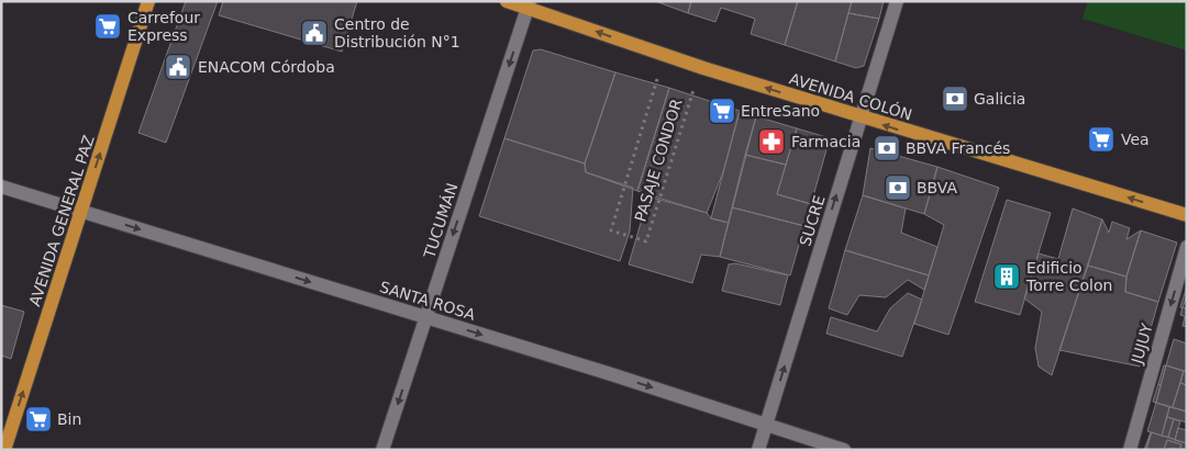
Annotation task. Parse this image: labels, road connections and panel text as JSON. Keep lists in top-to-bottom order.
{
  "streets": {
    "main road": ["AVENIDA COLÓN", "AVENIDA GENERAL PAZ"],
    "street": [
      "TUCUMÁN",
      "SUCRE",
      "SANTA ROSA",
      "JUJUY"
    ],
    "path": ["PASAJE CONDOR"]
  },
  "crossings": [
    ["AVENIDA COLÓN", "TUCUMÁN"],
    ["AVENIDA COLÓN", "SUCRE"],
    ["AVENIDA GENERAL PAZ", "SANTA ROSA"],
    ["TUCUMÁN", "SANTA ROSA"],
    ["SUCRE", "SANTA ROSA"]
  ],
  "one_way": [
    "AVENIDA COLÓN",
    "AVENIDA GENERAL PAZ",
    "TUCUMÁN",
    "SUCRE",
    "SANTA ROSA",
    "JUJUY"
  ],
  "places": {
    "supermarket": [
      "Carrefour Express",
      "EntreSano",
      "Vea",
      "Bin"
    ],
    "public building": ["Centro de Distribución N°1", "ENACOM Córdoba"],
    "bank": ["Galicia", "BBVA Francés", "BBVA"],
    "pharmacy": ["Farmacia"],
    "building": ["Edificio Torre Colon"]
  }
}
